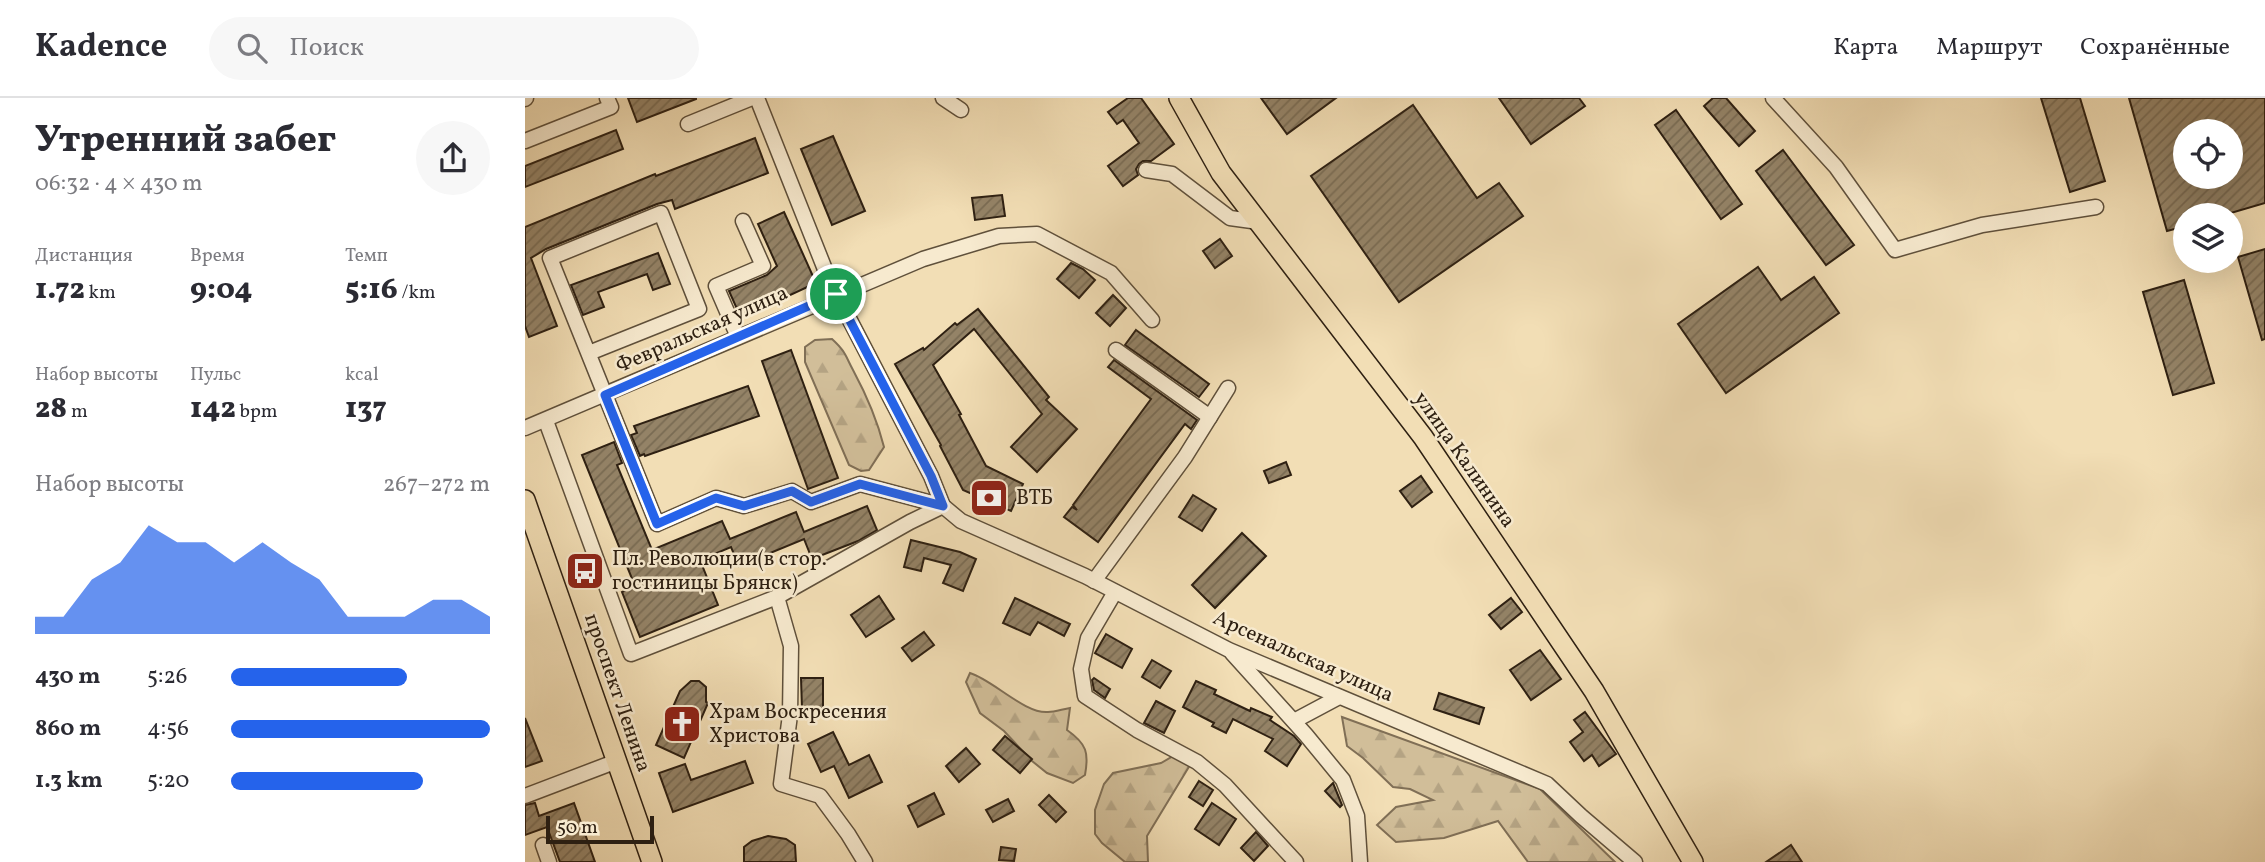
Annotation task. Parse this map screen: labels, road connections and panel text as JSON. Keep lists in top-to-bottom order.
{
  "streets": {
    "main road": ["улица Калинина", "проспект Ленина"],
    "street": ["Февральская улица", "Арсенальская улица"]
  },
  "places": {
    "bank": ["ВТБ"],
    "bus stop": ["Пл. Революции(в стор. гостиницы Брянск)"],
    "church": ["Храм Воскресения Христова"]
  },
  "scale_bar": "50 m",
  "page": {
    "header": "Kadence",
    "search": "Поиск",
    "nav": ["Карта", "Маршрут", "Сохранённые"],
    "heading": ["Утренний забег", "06:32 · 4 × 430 m"],
    "stats": [
      ["Дистанция", "1.72 km"],
      ["Время", "9:04"],
      ["Темп", "5:16 /km"],
      ["Набор высоты", "28 m"],
      ["Пульс", "142 bpm"],
      ["kcal", "137"]
    ],
    "chart": ["Набор высоты", "267–272 m"],
    "list": [
      {
        "name": "430 m",
        "note": "5:26"
      },
      {
        "name": "860 m",
        "note": "4:56"
      },
      {
        "name": "1.3 km",
        "note": "5:20"
      }
    ],
    "scale": "50 m"
  }
}
